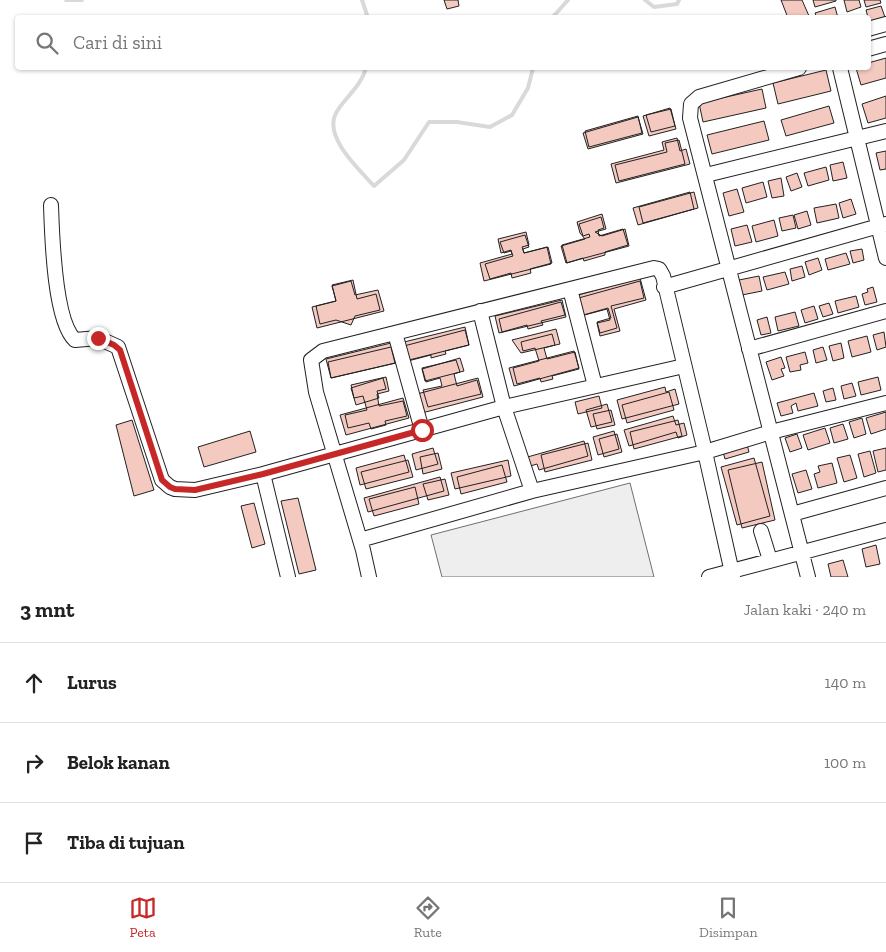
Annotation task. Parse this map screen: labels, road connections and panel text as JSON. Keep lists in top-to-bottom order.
{
  "page": {
    "search": "Cari di sini",
    "heading": ["3 mnt", "Jalan kaki · 240 m"],
    "list": [
      ["Lurus", "140 m"],
      ["Belok kanan", "100 m"],
      "Tiba di tujuan"
    ],
    "nav": ["Peta", "Rute", "Disimpan"]
  }
}
